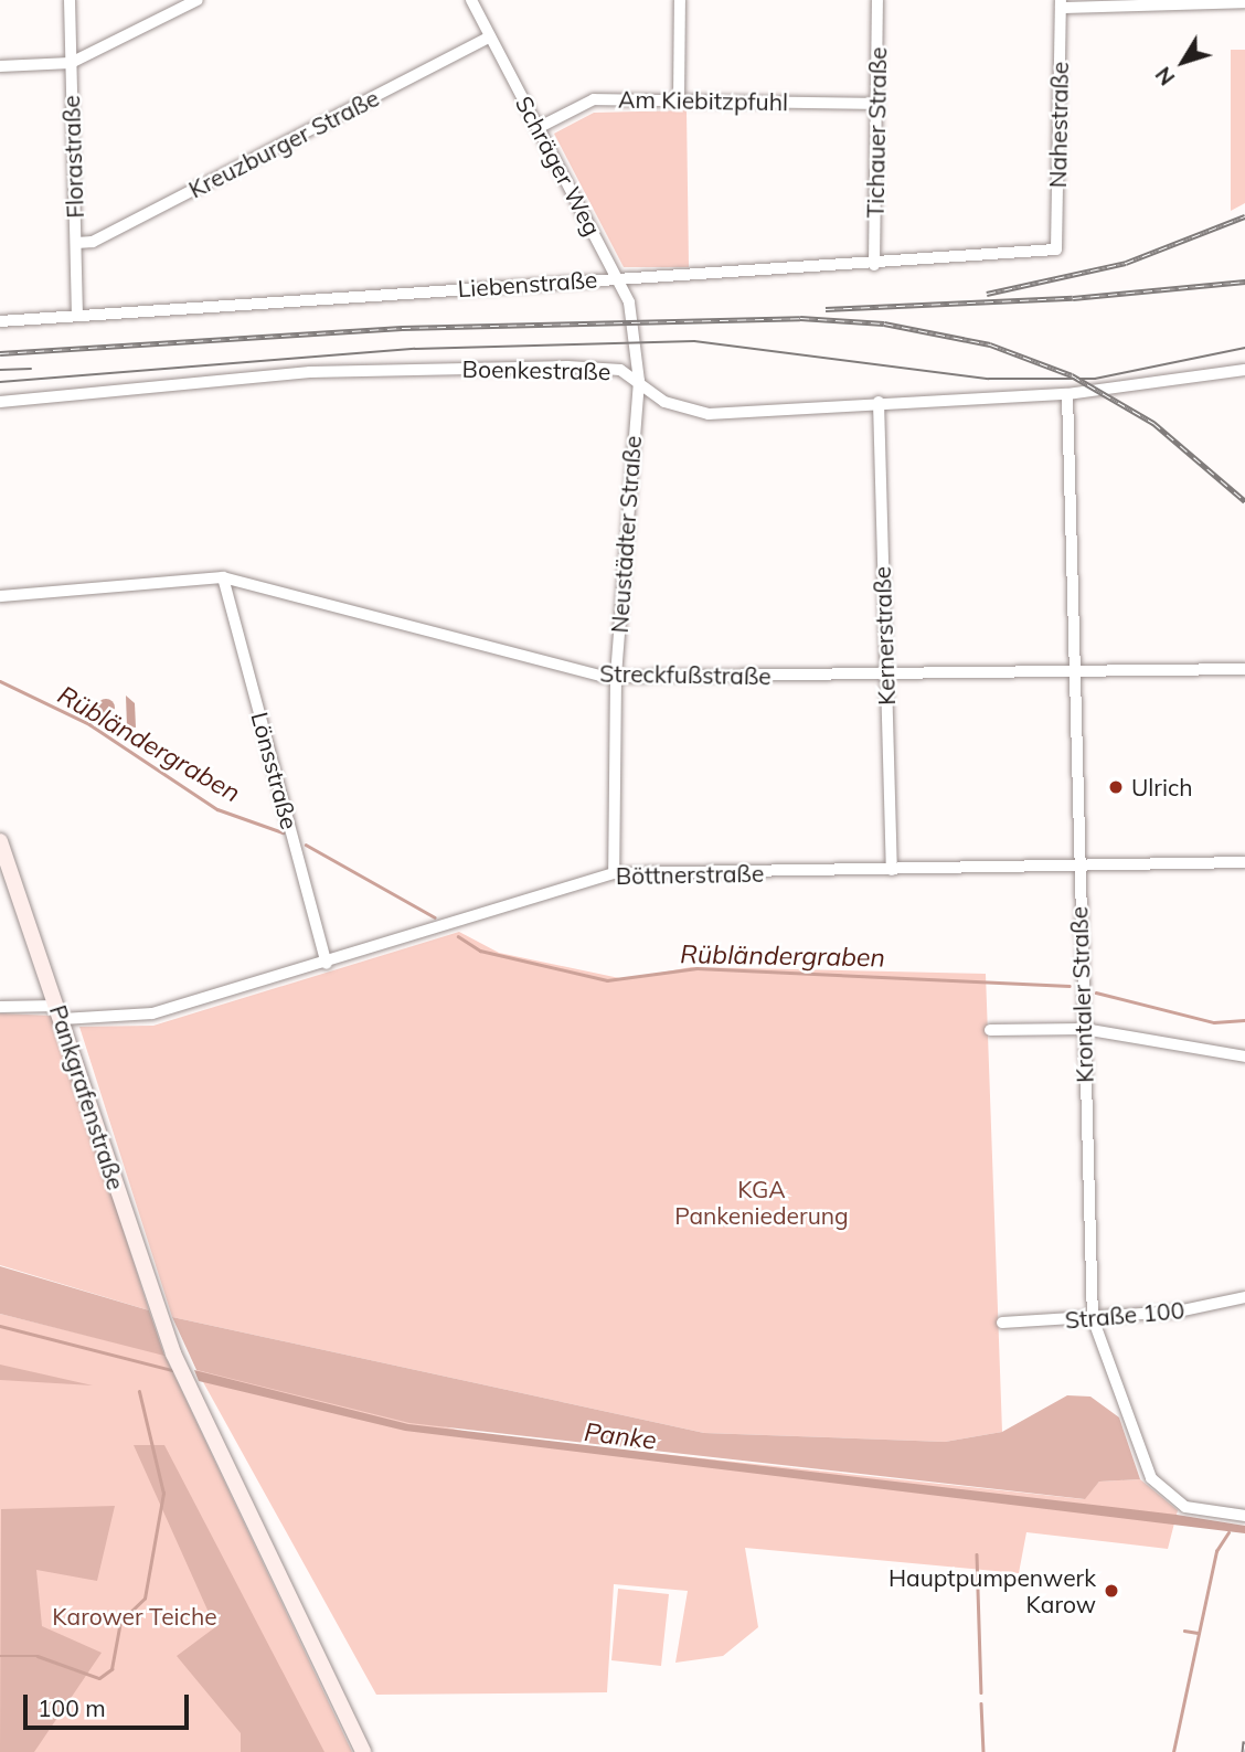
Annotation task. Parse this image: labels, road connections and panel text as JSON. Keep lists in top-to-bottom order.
{
  "streets": {
    "main road": ["Pankgrafenstraße"],
    "street": [
      "Am Kiebitzpfuhl",
      "Nahestraße",
      "Tichauer Straße",
      "Kreuzburger Straße",
      "Florastraße",
      "Schräger Weg",
      "Liebenstraße",
      "Boenkestraße",
      "Neustädter Straße",
      "Kernerstraße",
      "Streckfußstraße",
      "Lönsstraße",
      "Böttnerstraße",
      "Krontaler Straße",
      "Straße 100"
    ]
  },
  "crossings": [
    ["Am Kiebitzpfuhl", "Tichauer Straße"],
    ["Am Kiebitzpfuhl", "Schräger Weg"],
    ["Nahestraße", "Liebenstraße"],
    ["Tichauer Straße", "Liebenstraße"],
    ["Kreuzburger Straße", "Florastraße"],
    ["Kreuzburger Straße", "Schräger Weg"],
    ["Florastraße", "Liebenstraße"],
    ["Schräger Weg", "Liebenstraße"],
    ["Schräger Weg", "Boenkestraße"],
    ["Schräger Weg", "Neustädter Straße"],
    ["Boenkestraße", "Neustädter Straße"],
    ["Boenkestraße", "Kernerstraße"],
    ["Boenkestraße", "Krontaler Straße"],
    ["Neustädter Straße", "Streckfußstraße"],
    ["Neustädter Straße", "Böttnerstraße"],
    ["Kernerstraße", "Streckfußstraße"],
    ["Kernerstraße", "Böttnerstraße"],
    ["Streckfußstraße", "Lönsstraße"],
    ["Streckfußstraße", "Krontaler Straße"],
    ["Lönsstraße", "Böttnerstraße"],
    ["Böttnerstraße", "Krontaler Straße"],
    ["Böttnerstraße", "Pankgrafenstraße"],
    ["Krontaler Straße", "Straße 100"]
  ],
  "water": ["Rübländergraben", "Panke"],
  "parks": ["KGA Pankeniederung", "Karower Teiche"],
  "places": ["Ulrich", "Hauptpumpenwerk Karow"],
  "scale_bar": "100 m",
  "north": "bottom left"
}
